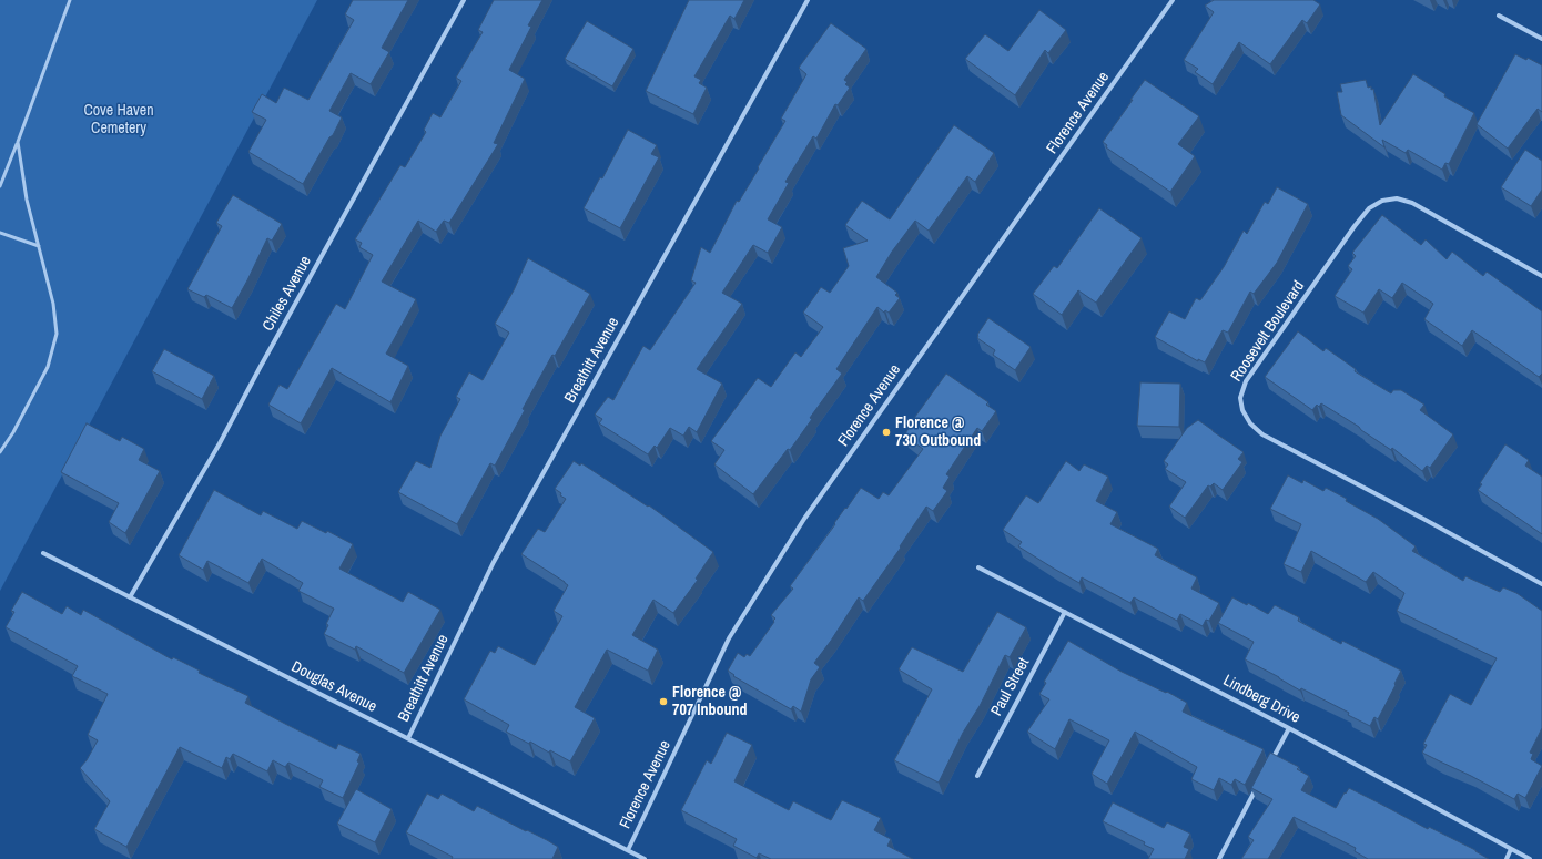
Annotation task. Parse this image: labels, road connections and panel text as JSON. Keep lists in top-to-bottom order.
{
  "streets": {
    "street": [
      "Florence Avenue",
      "Chiles Avenue",
      "Roosevelt Boulevard",
      "Breathitt Avenue",
      "Douglas Avenue",
      "Paul Street",
      "Lindberg Drive"
    ]
  },
  "crossings": [
    ["Florence Avenue", "Douglas Avenue"],
    ["Chiles Avenue", "Douglas Avenue"],
    ["Breathitt Avenue", "Douglas Avenue"],
    ["Paul Street", "Lindberg Drive"]
  ],
  "parks": ["Cove Haven Cemetery"],
  "places": ["Florence @ 730 Outbound", "Florence @ 707 Inbound"]
}
